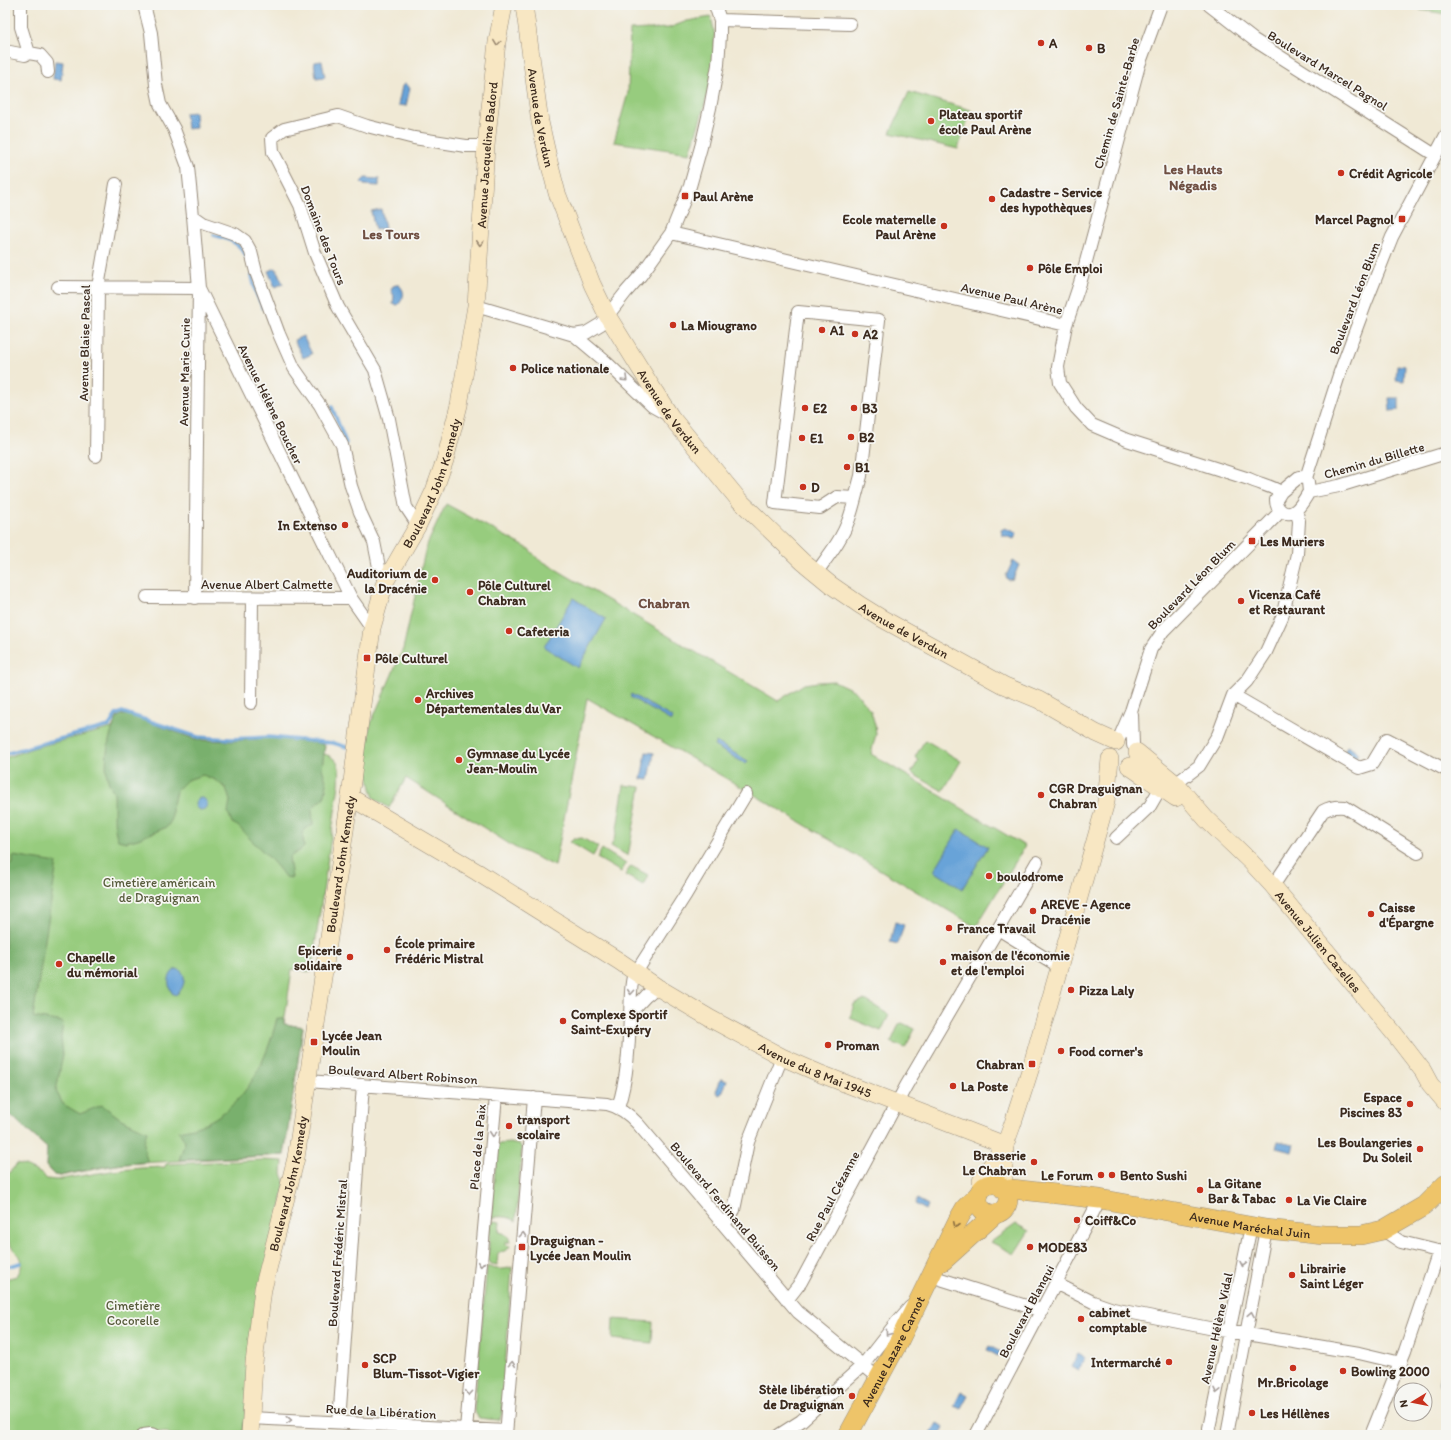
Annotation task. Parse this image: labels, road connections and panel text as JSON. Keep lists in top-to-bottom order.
{
  "streets": {
    "main road": ["Avenue Maréchal Juin", "Avenue Lazare Carnot"],
    "street": [
      "Boulevard Marcel Pagnol",
      "Chemin de Sainte-Barbe",
      "Avenue de Verdun",
      "Avenue Jacqueline Badord",
      "Domaine des Tours",
      "Avenue Paul Arène",
      "Boulevard Léon Blum",
      "Avenue Blaise Pascal",
      "Avenue Marie Curie",
      "Avenue Hélène Boucher",
      "Chemin du Billette",
      "Boulevard John Kennedy",
      "Avenue Albert Calmette",
      "Avenue Julien Cazelles",
      "Avenue du 8 Mai 1945",
      "Boulevard Albert Robinson",
      "Place de la Paix",
      "Rue Paul Cézanne",
      "Boulevard Ferdinand Buisson",
      "Boulevard Frédéric Mistral",
      "Boulevard Blanqui",
      "Avenue Hélène Vidal",
      "Rue de la Libération"
    ]
  },
  "crossings": [
    ["Boulevard Marcel Pagnol", "Boulevard Léon Blum"],
    ["Chemin de Sainte-Barbe", "Avenue Paul Arène"],
    ["Avenue de Verdun", "Boulevard Léon Blum"],
    ["Avenue de Verdun", "Avenue Julien Cazelles"],
    ["Avenue Jacqueline Badord", "Domaine des Tours"],
    ["Avenue Jacqueline Badord", "Boulevard John Kennedy"],
    ["Domaine des Tours", "Boulevard John Kennedy"],
    ["Boulevard Léon Blum", "Avenue Julien Cazelles"],
    ["Avenue Marie Curie", "Avenue Hélène Boucher"],
    ["Avenue Marie Curie", "Avenue Albert Calmette"],
    ["Avenue Hélène Boucher", "Avenue Albert Calmette"],
    ["Boulevard John Kennedy", "Avenue Albert Calmette"],
    ["Boulevard John Kennedy", "Avenue du 8 Mai 1945"],
    ["Boulevard John Kennedy", "Boulevard Albert Robinson"],
    ["Boulevard John Kennedy", "Rue de la Libération"],
    ["Avenue du 8 Mai 1945", "Rue Paul Cézanne"],
    ["Boulevard Albert Robinson", "Place de la Paix"],
    ["Boulevard Albert Robinson", "Boulevard Frédéric Mistral"],
    ["Place de la Paix", "Rue de la Libération"],
    ["Rue Paul Cézanne", "Boulevard Ferdinand Buisson"],
    ["Boulevard Ferdinand Buisson", "Avenue Lazare Carnot"],
    ["Avenue Maréchal Juin", "Boulevard Blanqui"],
    ["Avenue Maréchal Juin", "Avenue Hélène Vidal"],
    ["Avenue Maréchal Juin", "Avenue Lazare Carnot"],
    ["Boulevard Frédéric Mistral", "Rue de la Libération"]
  ],
  "one_way": ["Avenue Jacqueline Badord"],
  "districts": ["Les Hauts Négadis", "Les Tours", "Chabran"],
  "parks": ["Cimetière américain de Draguignan", "Cimetière Cocorelle"],
  "places": {
    "other": [
      "A",
      "B",
      "Plateau sportif école Paul Arène",
      "Crédit Agricole",
      "Cadastre - Service des hypothèques",
      "Ecole maternelle Paul Arène",
      "Pôle Emploi",
      "La Miougrano",
      "A1",
      "A2",
      "Police nationale",
      "E2",
      "B3",
      "B2",
      "E1",
      "B1",
      "D",
      "In Extenso",
      "Auditorium de la Dracénie",
      "Pôle Culturel Chabran",
      "Vicenza Café et Restaurant",
      "Cafeteria",
      "Archives Départementales du Var",
      "Gymnase du Lycée Jean-Moulin",
      "CGR Draguignan Chabran",
      "boulodrome",
      "AREVE - Agence Dracénie",
      "Caisse d'Épargne",
      "France Travail",
      "École primaire Frédéric Mistral",
      "Epicerie solidaire",
      "maison de l'économie et de l'emploi",
      "Chapelle du mémorial",
      "Pizza Laly",
      "Complexe Sportif Saint-Exupéry",
      "Proman",
      "Food corner's",
      "La Poste",
      "Espace Piscines 83",
      "transport scolaire",
      "Les Boulangeries Du Soleil",
      "Brasserie Le Chabran",
      "Le Forum",
      "Bento Sushi",
      "La Gitane Bar & Tabac",
      "La Vie Claire",
      "Coiff&Co",
      "MODE83",
      "Librairie Saint Léger",
      "cabinet comptable",
      "Intermarché",
      "SCP Blum-Tissot-Vigier",
      "Mr.Bricolage",
      "Bowling 2000",
      "Stèle libération de Draguignan",
      "Les Héllènes"
    ],
    "transit": [
      "Paul Arène",
      "Marcel Pagnol",
      "Les Muriers",
      "Pôle Culturel",
      "Lycée Jean Moulin",
      "Chabran",
      "Draguignan - Lycée Jean Moulin"
    ]
  },
  "north": "left"
}
